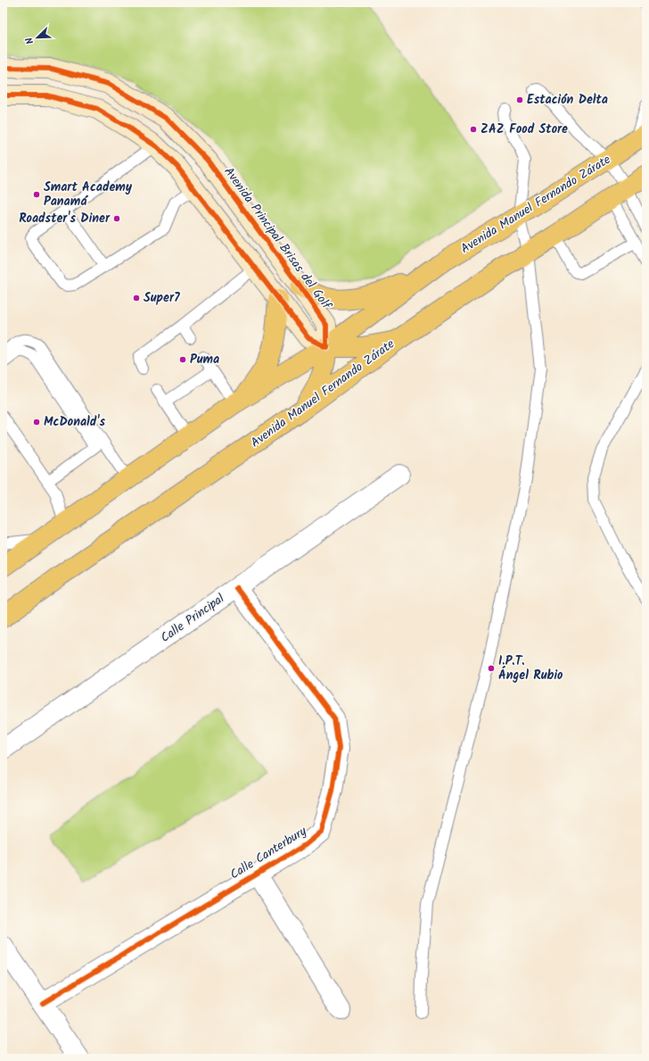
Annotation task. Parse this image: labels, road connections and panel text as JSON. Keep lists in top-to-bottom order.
{
  "streets": {
    "main road": ["Avenida Manuel Fernando Zárate"],
    "street": ["Avenida Principal Brisas del Golf", "Calle Principal", "Calle Canterbury"]
  },
  "crossings": [
    ["Avenida Manuel Fernando Zárate", "Avenida Principal Brisas del Golf"],
    ["Calle Principal", "Calle Canterbury"]
  ],
  "places": [
    "Estación Delta",
    "ZAZ Food Store",
    "Smart Academy Panamá",
    "Roadster's Diner",
    "Super7",
    "Puma",
    "McDonald's",
    "I.P.T. Ángel Rubio"
  ],
  "north": "bottom left"
}
